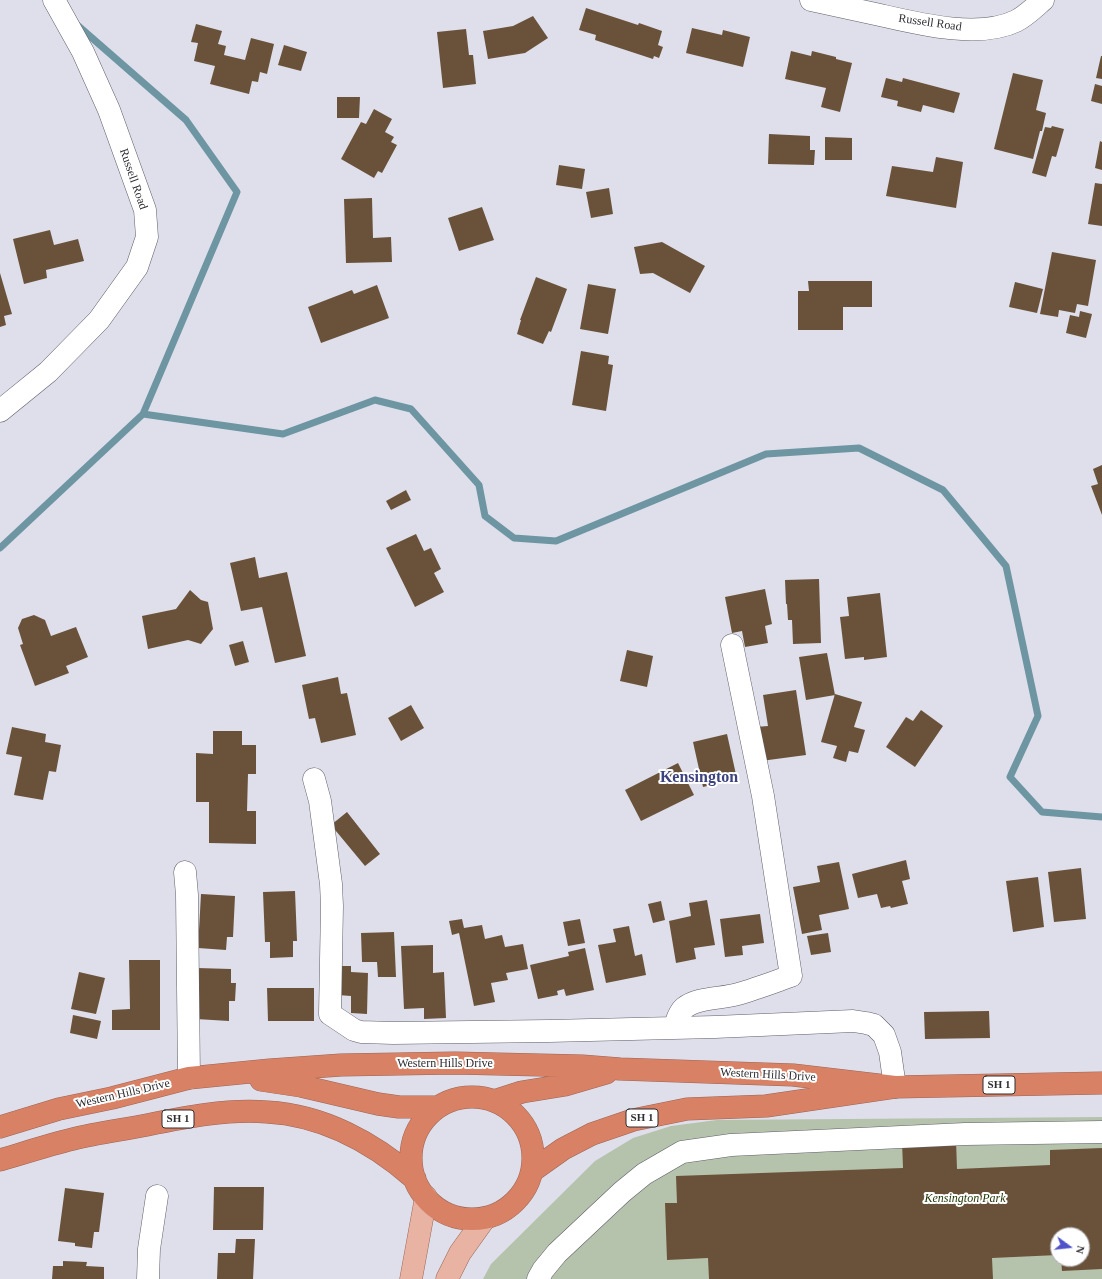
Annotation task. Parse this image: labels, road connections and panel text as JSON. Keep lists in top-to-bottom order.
{
  "streets": {
    "highway": ["Western Hills Drive", "SH 1"],
    "street": ["Russell Road"]
  },
  "crossings": [
    ["Western Hills Drive", "SH 1"]
  ],
  "districts": ["Kensington"],
  "parks": ["Kensington Park"],
  "north": "right"
}
